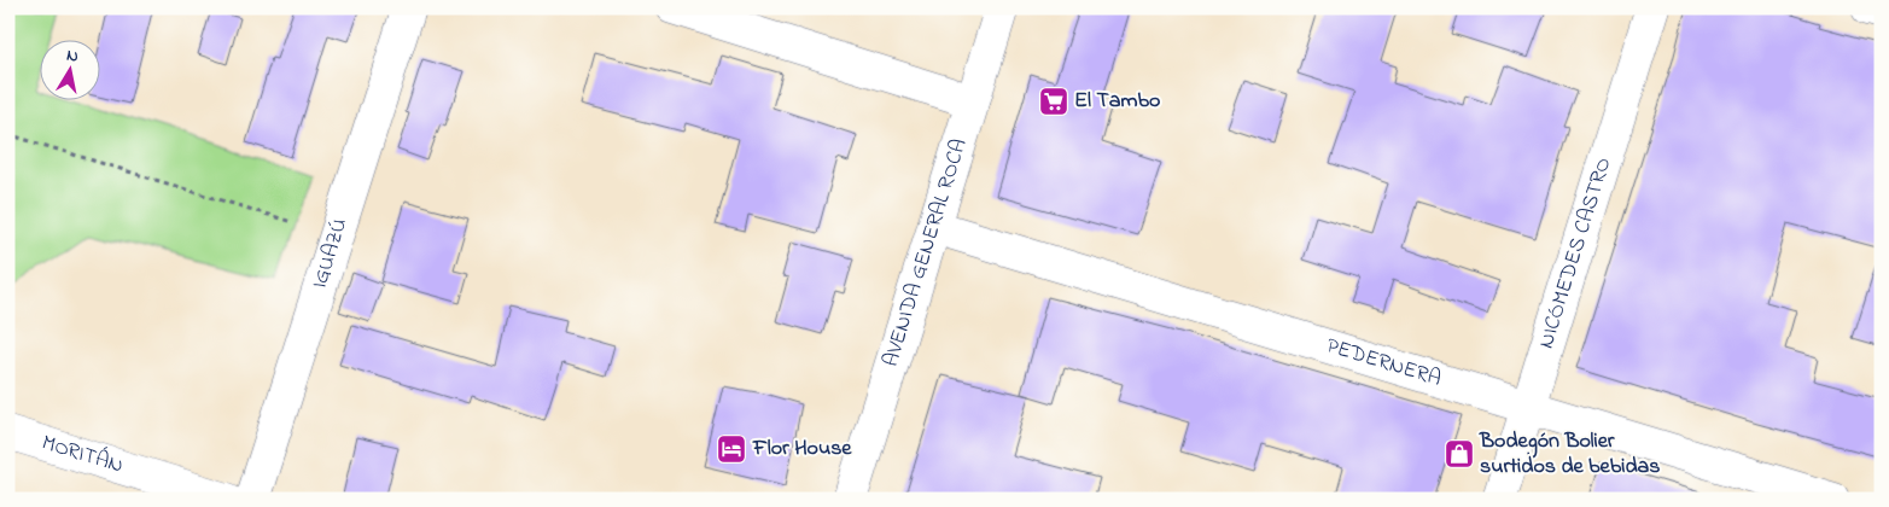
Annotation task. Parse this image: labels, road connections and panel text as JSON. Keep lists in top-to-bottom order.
{
  "streets": {
    "street": [
      "IGUAZÚ",
      "AVENIDA GENERAL ROCA",
      "NICÓMEDES CASTRO",
      "PEDERNERA",
      "MORITÁN"
    ]
  },
  "crossings": [
    ["AVENIDA GENERAL ROCA", "PEDERNERA"],
    ["NICÓMEDES CASTRO", "PEDERNERA"]
  ],
  "places": {
    "supermarket": ["El Tambo"],
    "hotel": ["Flor House"],
    "shop": ["Bodegón Bolier surtidos de bebidas"]
  },
  "north": "top"
}
